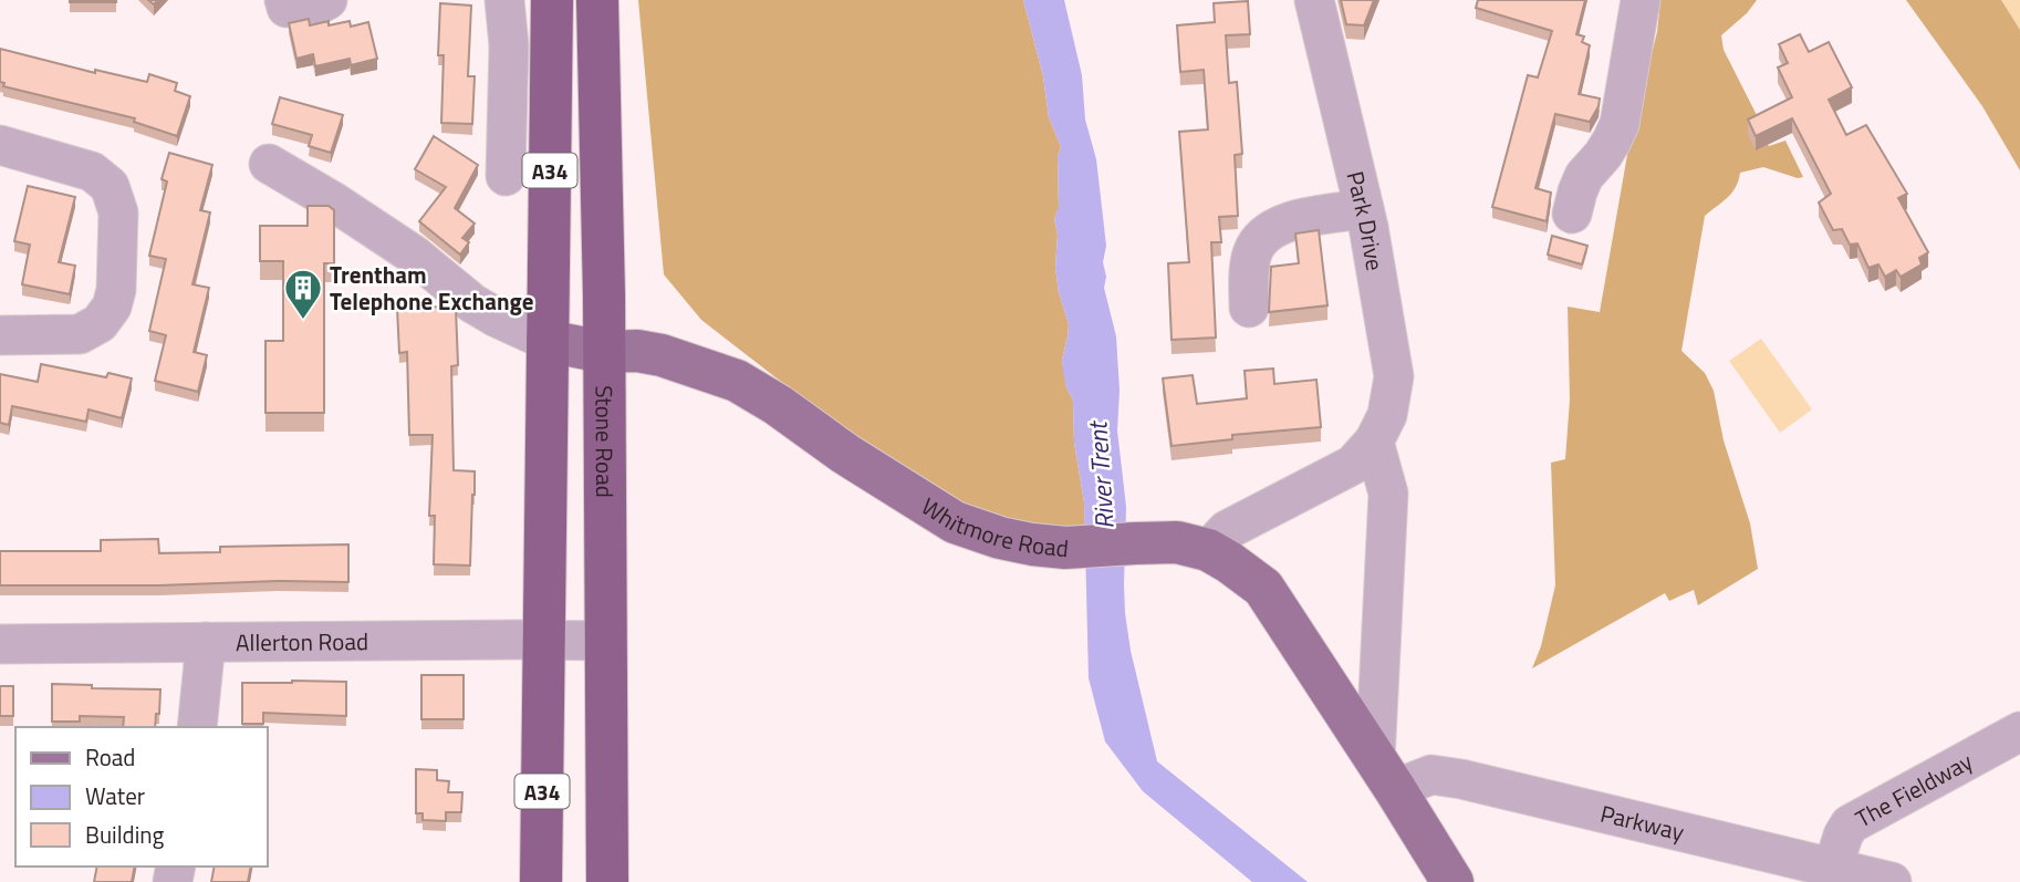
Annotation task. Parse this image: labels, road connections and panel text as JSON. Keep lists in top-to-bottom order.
{
  "streets": {
    "highway": ["A34", "Stone Road"],
    "main road": ["Whitmore Road"],
    "street": [
      "Park Drive",
      "Allerton Road",
      "The Fieldway",
      "Parkway"
    ]
  },
  "crossings": [
    ["A34", "Whitmore Road"],
    ["A34", "Allerton Road"],
    ["Park Drive", "Whitmore Road"],
    ["Stone Road", "Whitmore Road"],
    ["Stone Road", "Allerton Road"],
    ["Whitmore Road", "Parkway"],
    ["The Fieldway", "Parkway"]
  ],
  "water": ["River Trent"],
  "places": {
    "building": ["Trentham Telephone Exchange"]
  },
  "legend": ["Road", "Water", "Building"]
}
